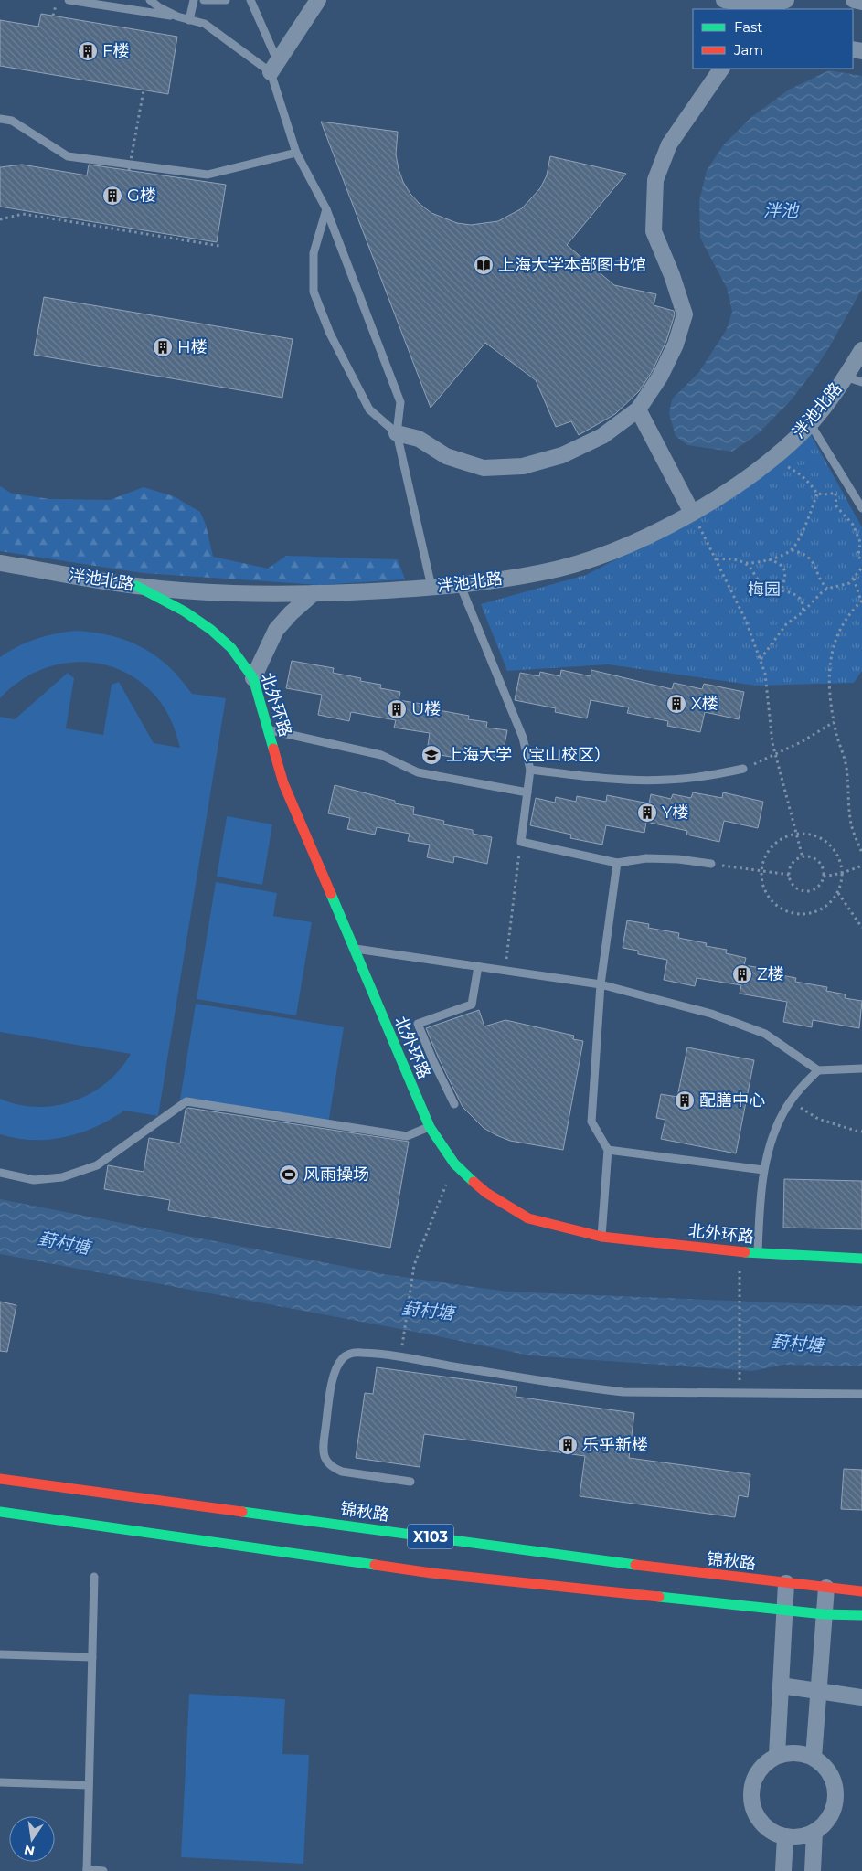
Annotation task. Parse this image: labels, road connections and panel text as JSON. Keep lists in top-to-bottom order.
{
  "streets": {
    "main road": ["北外环路", "锦秋路", "X103"],
    "street": ["泮池北路"]
  },
  "crossings": [
    ["泮池北路", "北外环路"]
  ],
  "water": ["泮池", "葑村塘"],
  "parks": ["梅园"],
  "places": {
    "building": [
      "F楼",
      "G楼",
      "H楼",
      "X楼",
      "U楼",
      "Y楼",
      "Z楼",
      "配膳中心",
      "乐乎新楼"
    ],
    "library": ["上海大学本部图书馆"],
    "school or university": ["上海大学（宝山校区）"],
    "sports": ["风雨操场"]
  },
  "legend": ["Fast", "Jam"],
  "north": "bottom"
}
